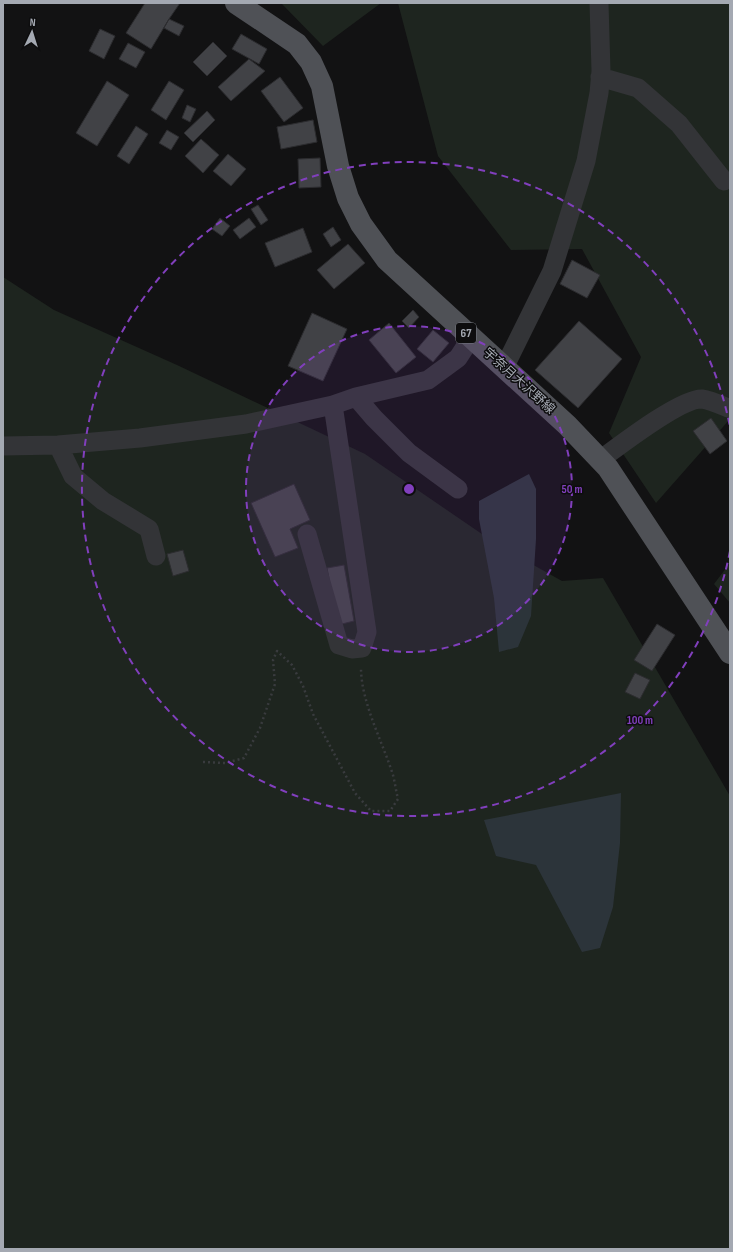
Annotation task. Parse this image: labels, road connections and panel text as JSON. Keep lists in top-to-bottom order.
{
  "streets": {
    "main road": ["67", "宇奈月大沢野線"]
  },
  "north": "top",
  "rings": ["50 m", "100 m"]
}
